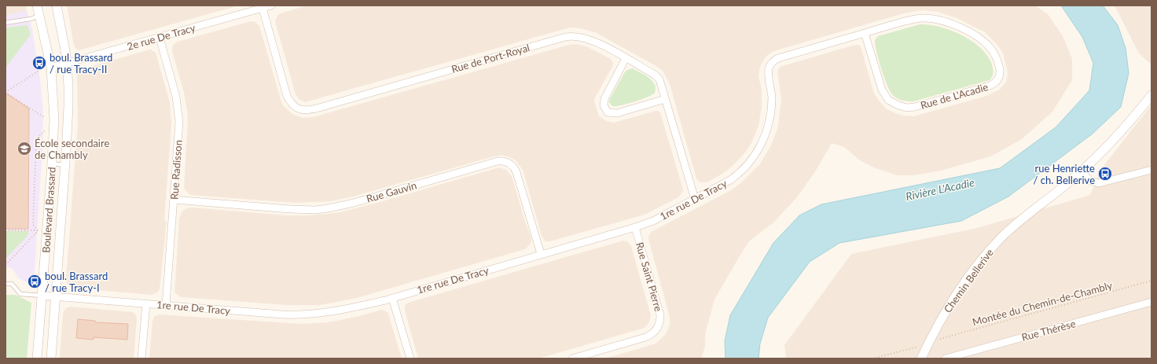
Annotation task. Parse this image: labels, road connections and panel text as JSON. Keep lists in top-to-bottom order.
{
  "streets": {
    "street": [
      "2e rue De Tracy",
      "Rue de Port-Royal",
      "Rue de L'Acadie",
      "Rue Radisson",
      "Rue Gauvin",
      "1re rue De Tracy",
      "Boulevard Brassard",
      "Rue Saint Pierre",
      "Chemin Bellerive",
      "Rue Thérèse"
    ],
    "path": ["Montée du Chemin-de-Chambly"]
  },
  "crossings": [
    ["2e rue De Tracy", "Rue de Port-Royal"],
    ["2e rue De Tracy", "Rue Radisson"],
    ["2e rue De Tracy", "Boulevard Brassard"],
    ["Rue de Port-Royal", "1re rue De Tracy"],
    ["Rue de L'Acadie", "1re rue De Tracy"],
    ["Rue Radisson", "Rue Gauvin"],
    ["Rue Radisson", "1re rue De Tracy"],
    ["Rue Gauvin", "1re rue De Tracy"],
    ["1re rue De Tracy", "Boulevard Brassard"],
    ["1re rue De Tracy", "Rue Saint Pierre"]
  ],
  "water": ["Rivière L'Acadie"],
  "places": {
    "bus stop": ["boul. Brassard / rue Tracy-II", "rue Henriette / ch. Bellerive", "boul. Brassard / rue Tracy-I"],
    "school or university": ["École secondaire de Chambly"]
  }
}
